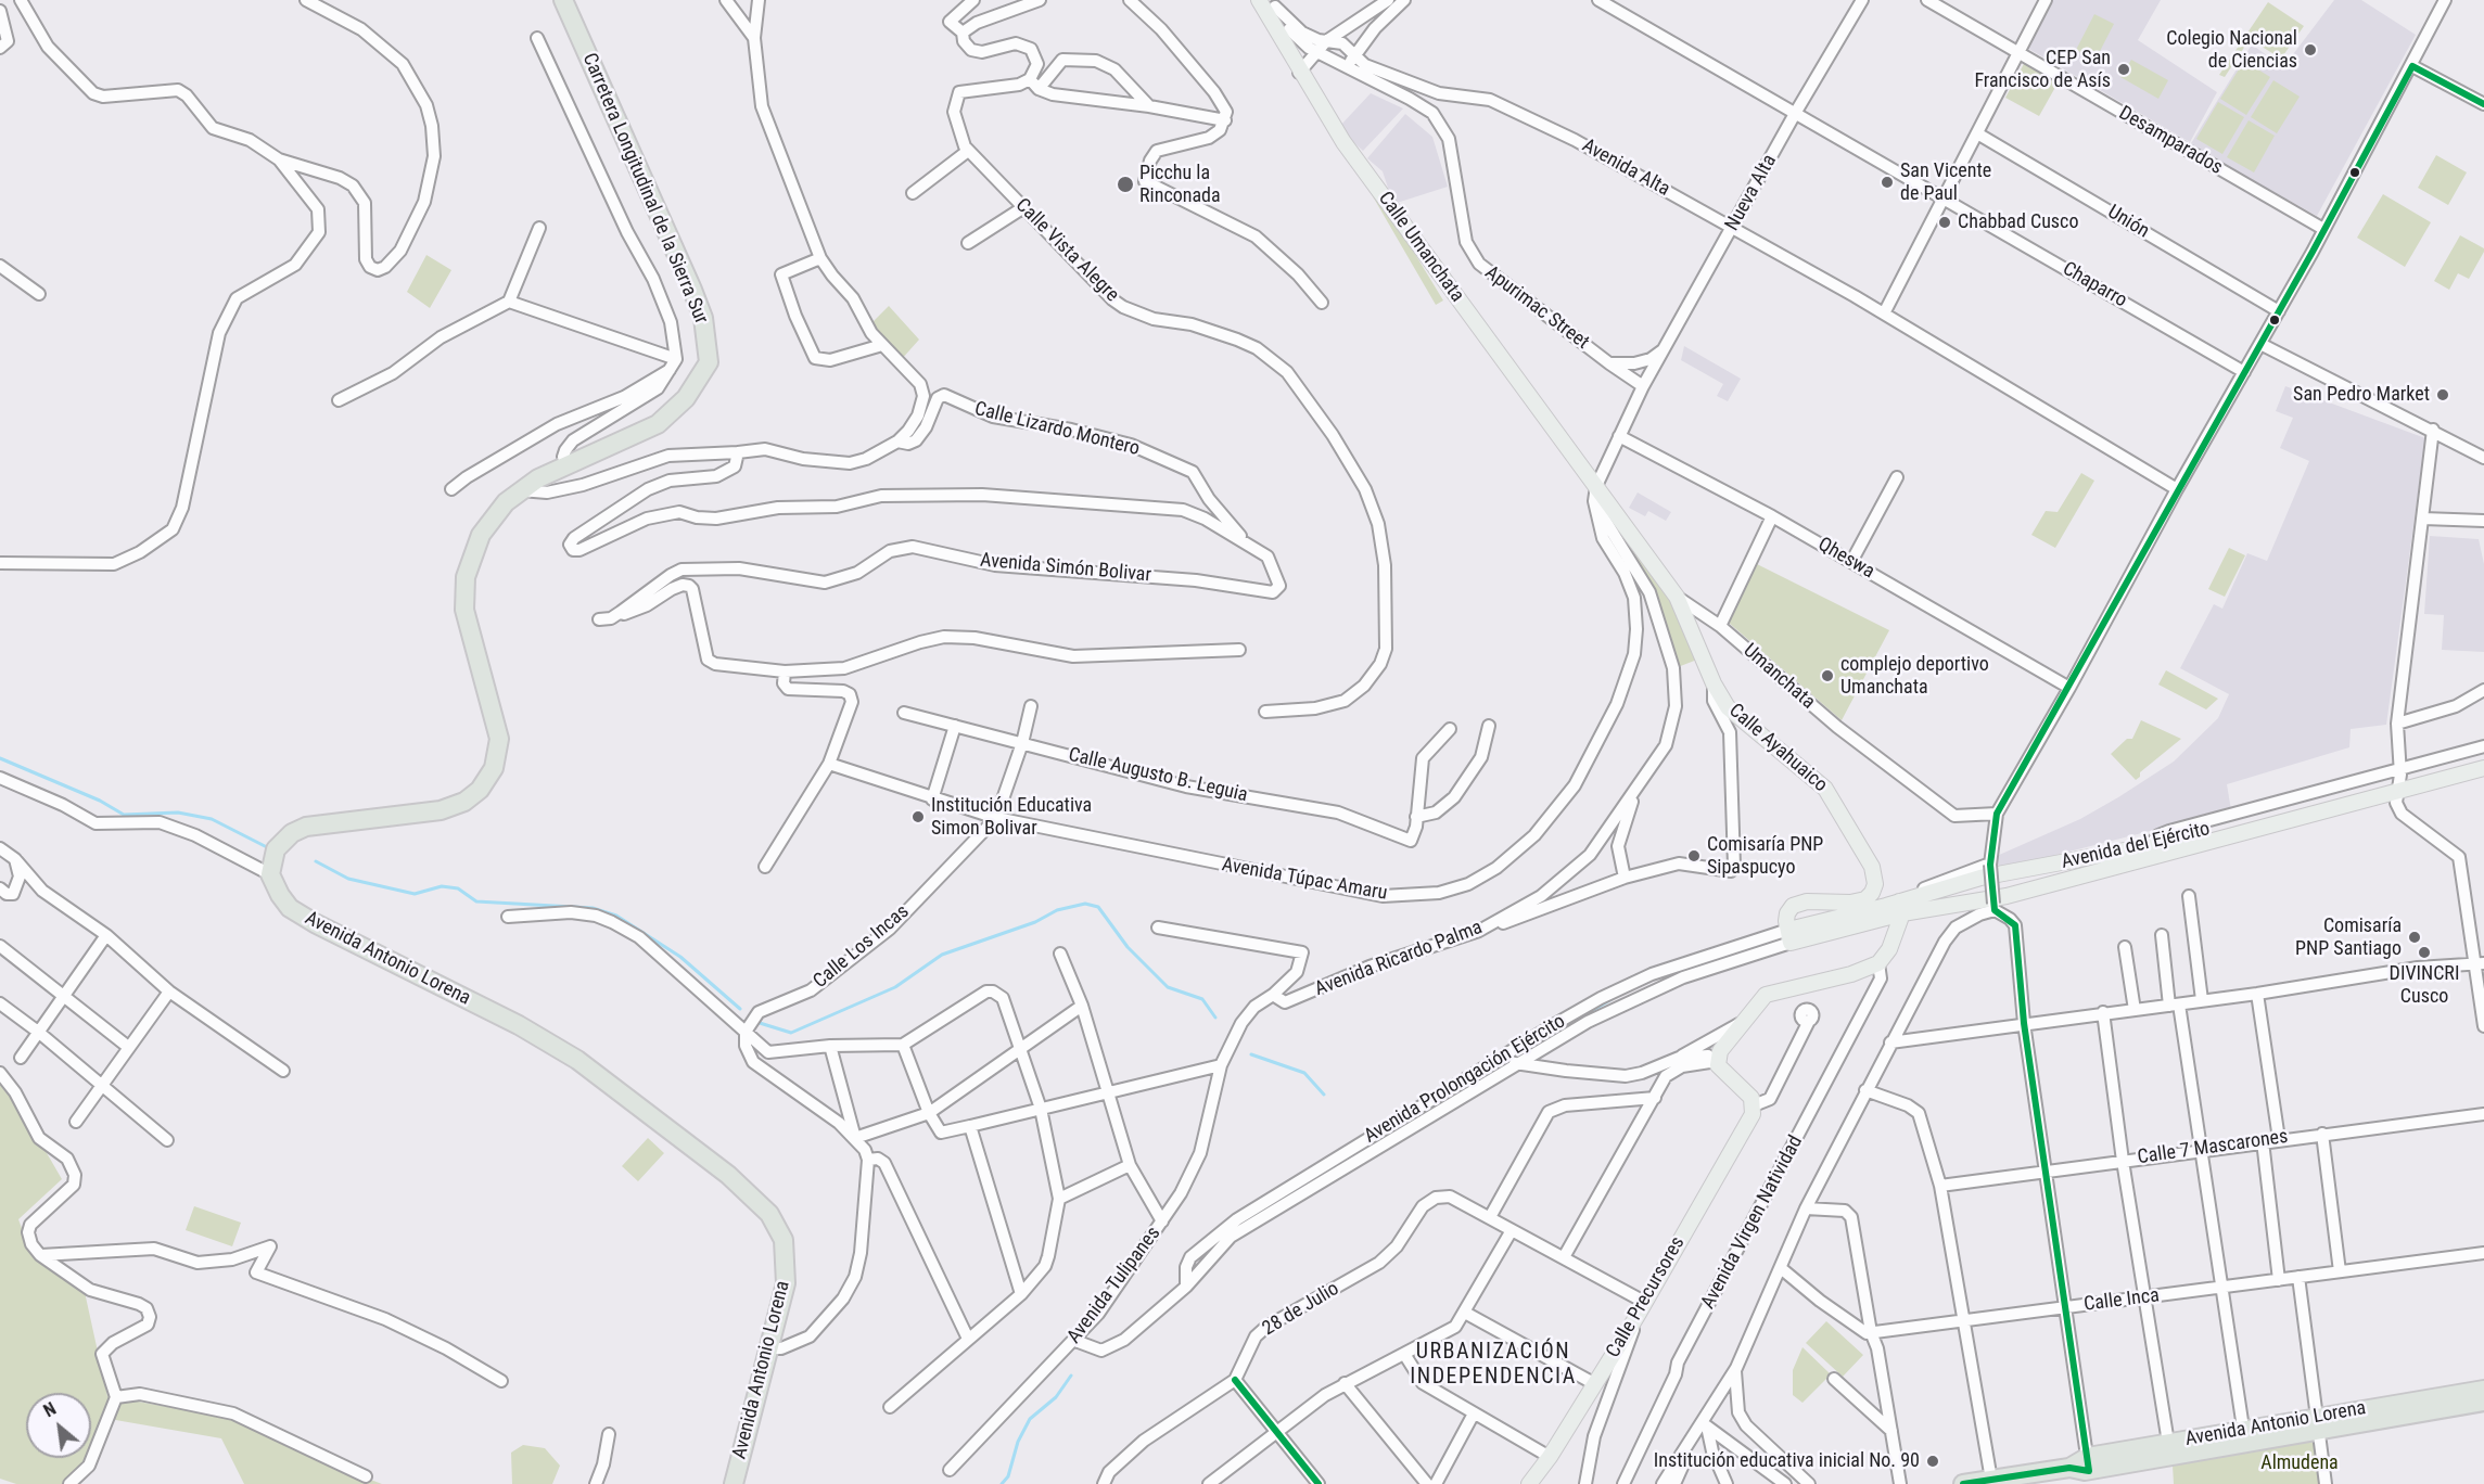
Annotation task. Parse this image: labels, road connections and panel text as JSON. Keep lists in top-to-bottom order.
{
  "streets": {
    "highway": ["Carretera Longitudinal de la Sierra Sur", "Avenida Antonio Lorena"],
    "main road": [
      "Calle Umanchata",
      "Umanchata",
      "Calle Ayahuaico",
      "Avenida del Ejército",
      "Calle Precursores"
    ],
    "street": [
      "Desamparados",
      "Avenida Alta",
      "Nueva Alta",
      "Unión",
      "Calle Vista Alegre",
      "Chaparro",
      "Apurimac Street",
      "Calle Lizardo Montero",
      "Qheswa",
      "Avenida Simón Bolivar",
      "Calle Augusto B. Leguia",
      "Avenida Túpac Amaru",
      "Calle Los Incas",
      "Avenida Ricardo Palma",
      "Avenida Prolongación Ejército",
      "Calle 7 Mascarones",
      "Avenida Virgen Natividad",
      "Avenida Tulipanes",
      "Calle Inca",
      "28 de Julio"
    ]
  },
  "crossings": [
    ["Avenida Alta", "Nueva Alta"],
    ["Avenida Alta", "Apurimac Street"],
    ["Nueva Alta", "Calle Umanchata"],
    ["Nueva Alta", "Chaparro"],
    ["Nueva Alta", "Apurimac Street"],
    ["Nueva Alta", "Qheswa"],
    ["Nueva Alta", "Umanchata"],
    ["Nueva Alta", "Avenida Túpac Amaru"],
    ["Nueva Alta", "Avenida Ricardo Palma"],
    ["Calle Umanchata", "Umanchata"],
    ["Calle Umanchata", "Avenida Túpac Amaru"],
    ["Calle Umanchata", "Avenida Ricardo Palma"],
    ["Calle Lizardo Montero", "Avenida Simón Bolivar"],
    ["Umanchata", "Calle Ayahuaico"],
    ["Umanchata", "Avenida Túpac Amaru"],
    ["Umanchata", "Avenida Ricardo Palma"],
    ["Calle Ayahuaico", "Avenida del Ejército"],
    ["Calle Ayahuaico", "Avenida Prolongación Ejército"],
    ["Avenida del Ejército", "Avenida Prolongación Ejército"],
    ["Avenida Túpac Amaru", "Calle Los Incas"],
    ["Avenida Túpac Amaru", "Avenida Ricardo Palma"],
    ["Avenida Prolongación Ejército", "Avenida Tulipanes"]
  ],
  "districts": ["URBANIZACIÓN INDEPENDENCIA"],
  "parks": ["Almudena"],
  "places": [
    "Colegio Nacional de Ciencias",
    "CEP San Francisco de Asís",
    "San Vicente de Paul",
    "Picchu la Rinconada",
    "Chabbad Cusco",
    "San Pedro Market",
    "complejo deportivo Umanchata",
    "Institución Educativa Simon Bolivar",
    "Comisaría PNP Sipaspucyo",
    "Comisaría PNP Santiago",
    "DIVINCRI Cusco",
    "Institución educativa inicial No. 90"
  ],
  "north": "top left"
}
